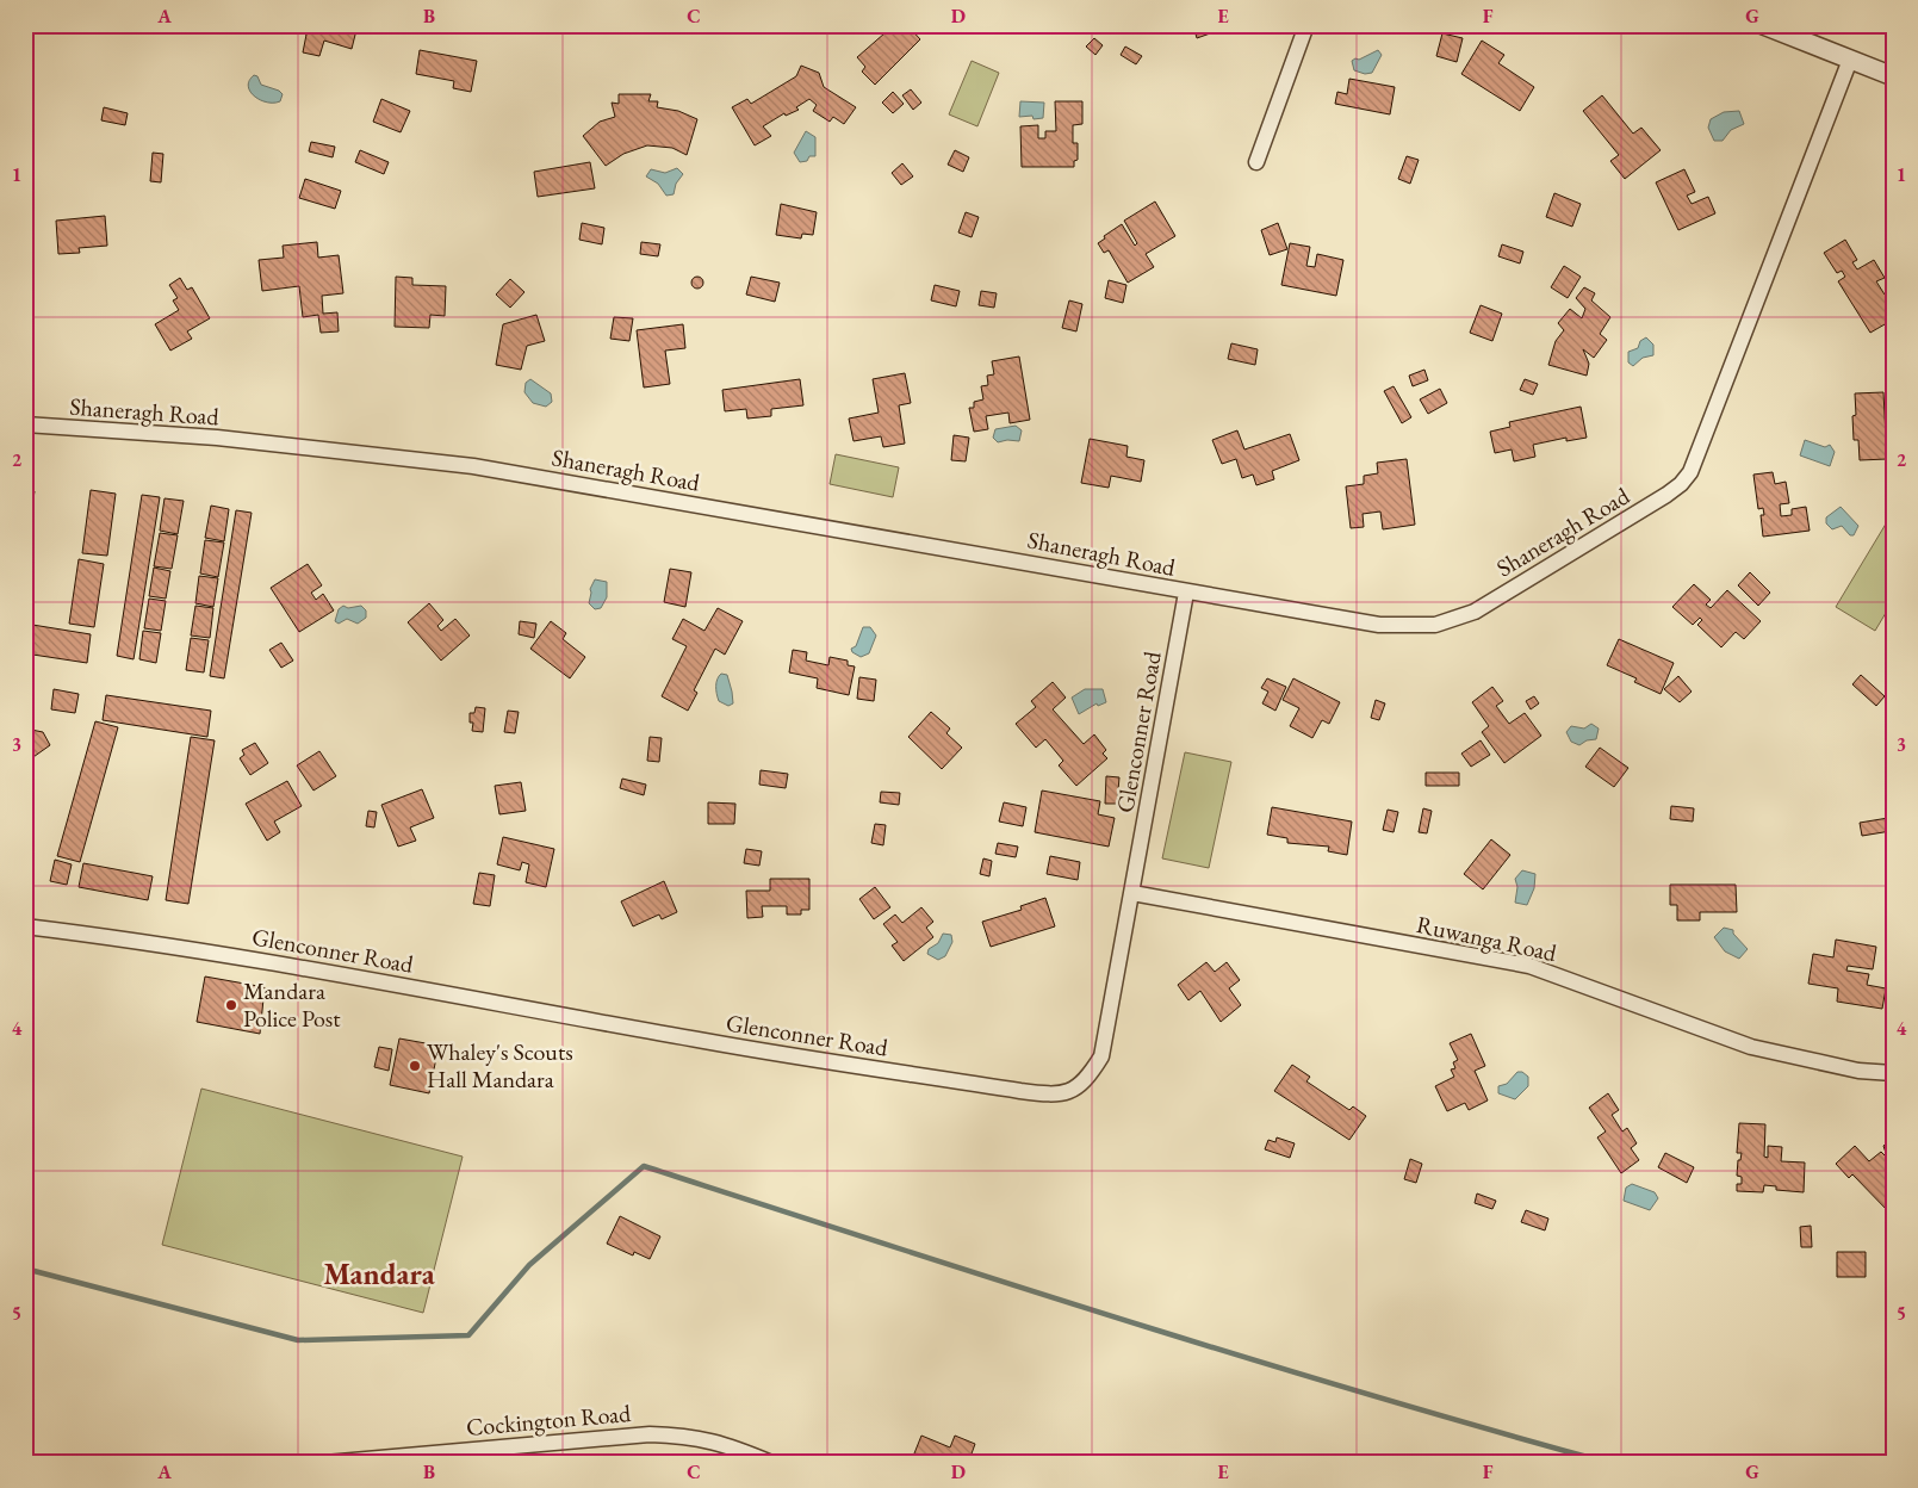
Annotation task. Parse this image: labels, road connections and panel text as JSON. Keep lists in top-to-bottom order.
{
  "streets": {
    "street": [
      "Shaneragh Road",
      "Glenconner Road",
      "Ruwanga Road",
      "Cockington Road"
    ]
  },
  "crossings": [
    ["Shaneragh Road", "Glenconner Road"],
    ["Glenconner Road", "Ruwanga Road"]
  ],
  "districts": ["Mandara"],
  "places": ["Mandara Police Post", "Whaley's Scouts Hall Mandara"],
  "grid": {
    "columns": [
      "A",
      "B",
      "C",
      "D",
      "E",
      "F",
      "G"
    ],
    "rows": [
      "1",
      "2",
      "3",
      "4",
      "5"
    ]
  }
}
